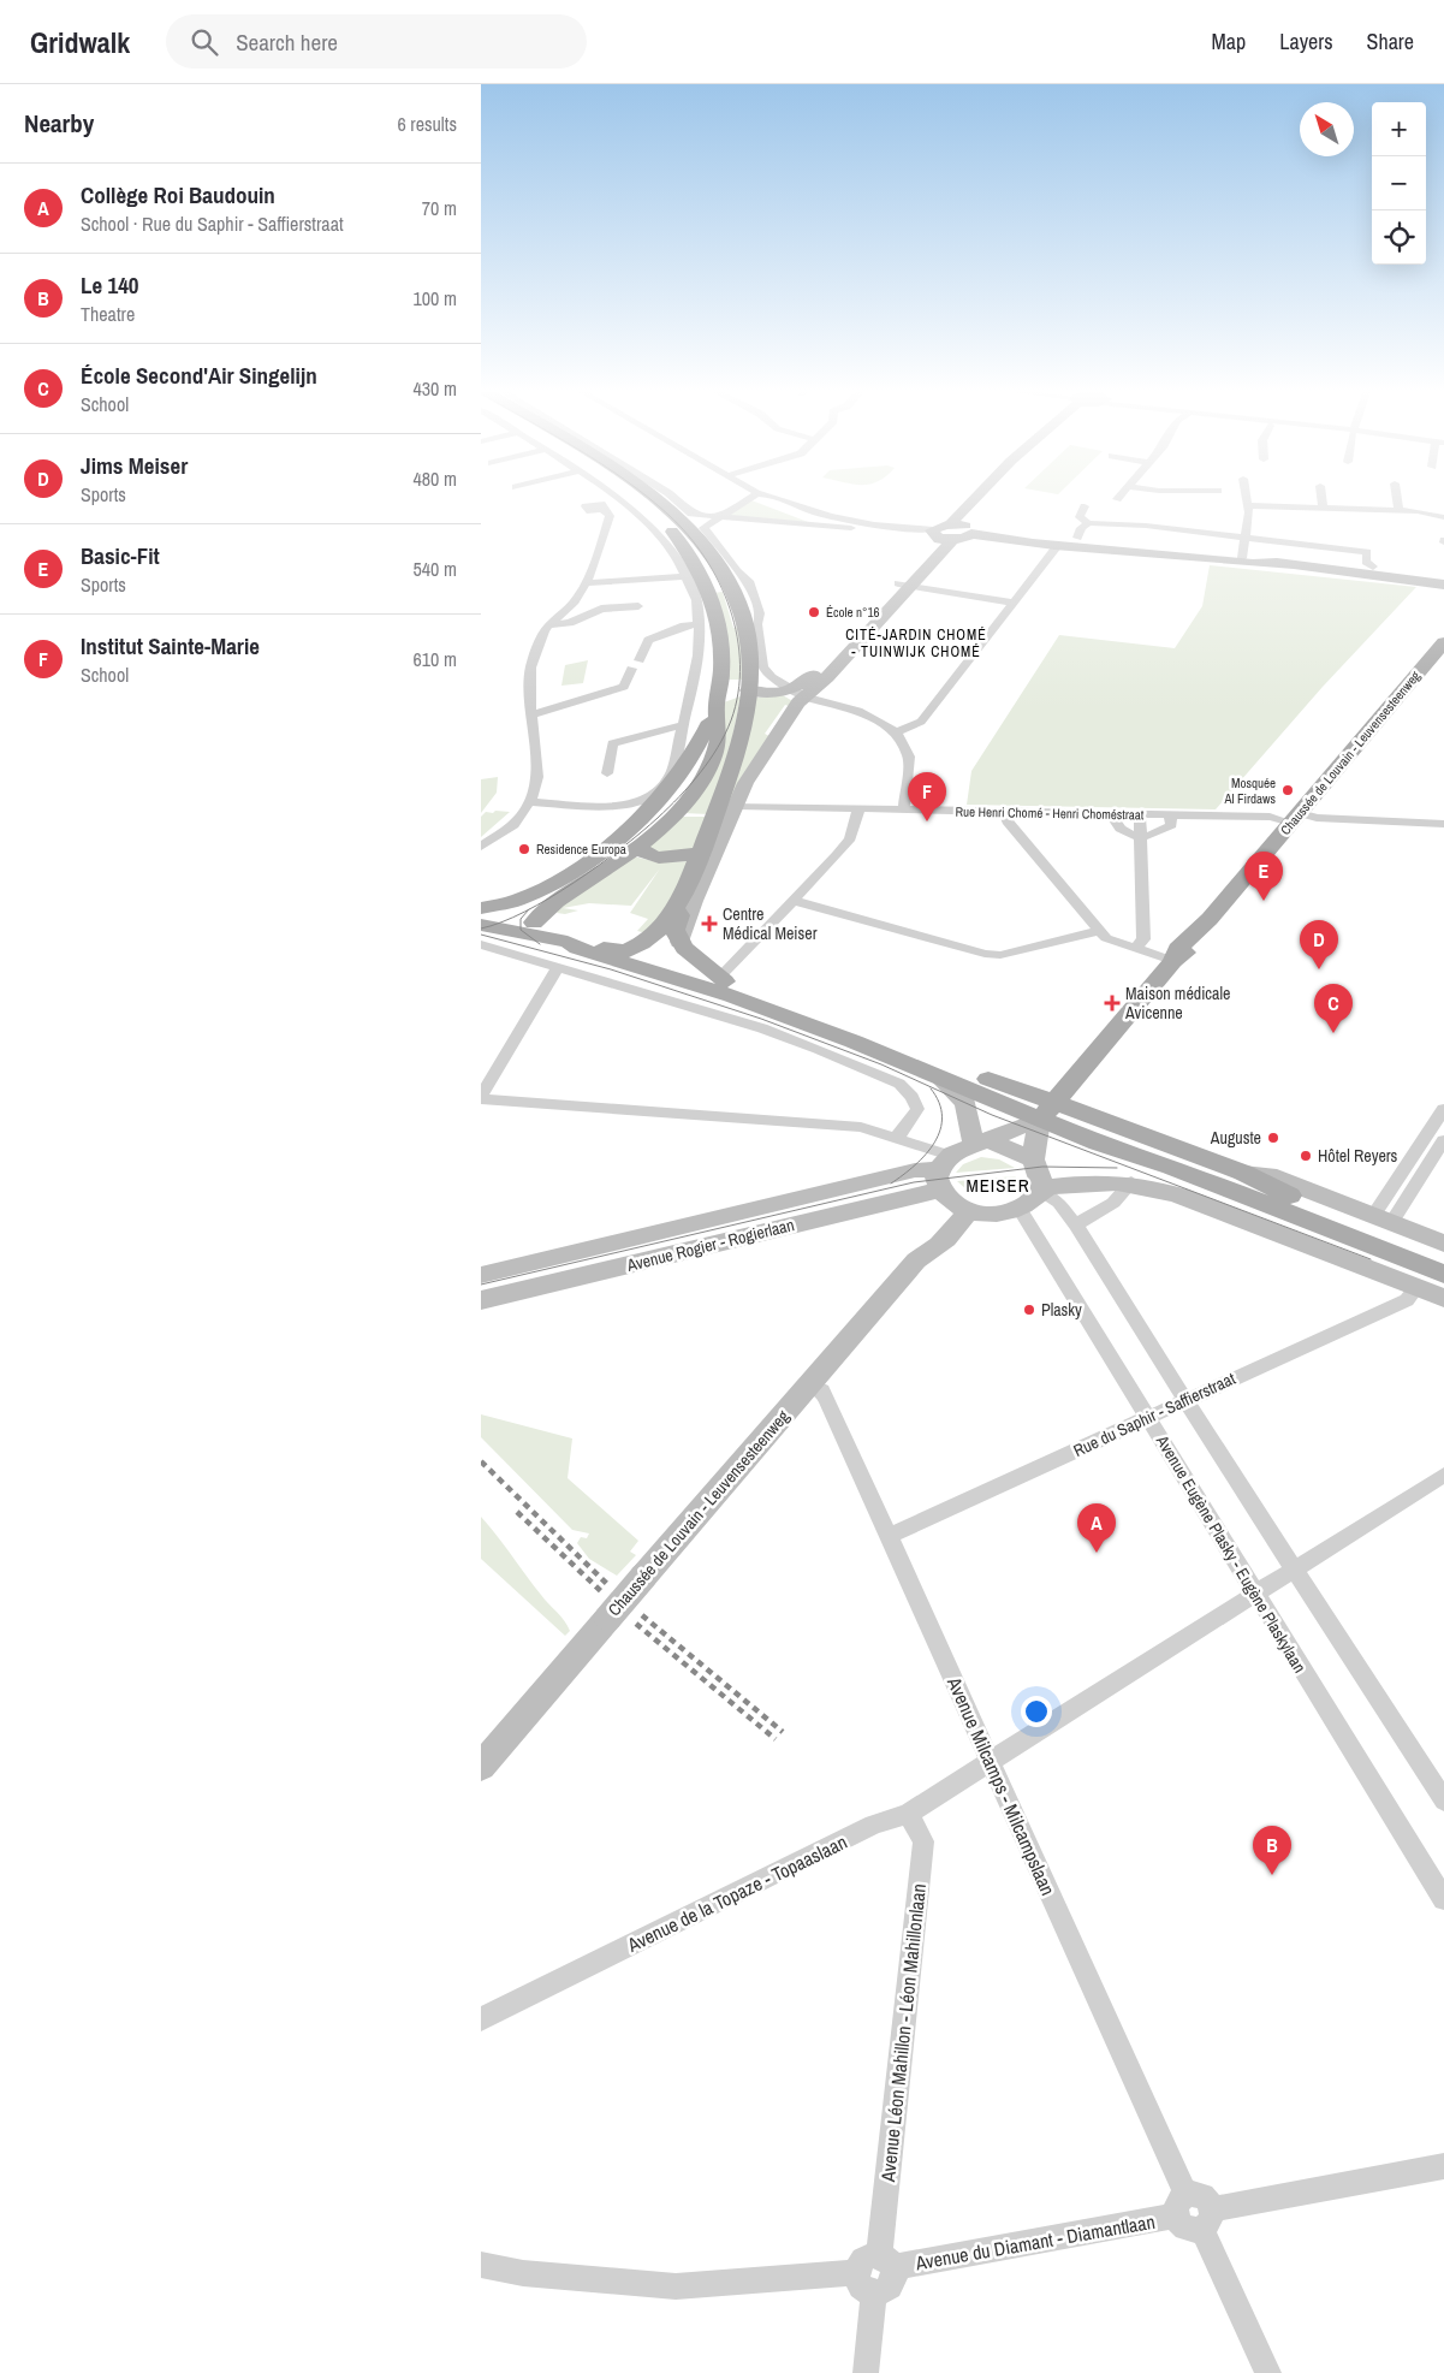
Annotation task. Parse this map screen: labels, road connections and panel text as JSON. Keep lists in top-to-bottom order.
{
  "streets": {
    "main road": ["Chaussée de Louvain - Leuvensesteenweg"],
    "street": [
      "Rue Henri Chomé - Henri Choméstraat",
      "Avenue Rogier - Rogierlaan",
      "Rue du Saphir - Saffierstraat",
      "Avenue Eugène Plasky - Eugène Plaskylaan",
      "Avenue Milcamps - Milcampslaan",
      "Avenue de la Topaze - Topaaslaan",
      "Avenue Léon Mahillon - Léon Mahillonlaan",
      "Avenue du Diamant - Diamantlaan"
    ]
  },
  "crossings": [
    ["Chaussée de Louvain - Leuvensesteenweg", "Rue Henri Chomé - Henri Choméstraat"],
    ["Chaussée de Louvain - Leuvensesteenweg", "Avenue Rogier - Rogierlaan"],
    ["Chaussée de Louvain - Leuvensesteenweg", "Avenue Eugène Plasky - Eugène Plaskylaan"],
    ["Chaussée de Louvain - Leuvensesteenweg", "Avenue Milcamps - Milcampslaan"],
    ["Avenue Rogier - Rogierlaan", "Avenue Eugène Plasky - Eugène Plaskylaan"],
    ["Rue du Saphir - Saffierstraat", "Avenue Eugène Plasky - Eugène Plaskylaan"],
    ["Rue du Saphir - Saffierstraat", "Avenue Milcamps - Milcampslaan"],
    ["Avenue Eugène Plasky - Eugène Plaskylaan", "Avenue de la Topaze - Topaaslaan"],
    ["Avenue Milcamps - Milcampslaan", "Avenue de la Topaze - Topaaslaan"],
    ["Avenue Milcamps - Milcampslaan", "Avenue du Diamant - Diamantlaan"],
    ["Avenue de la Topaze - Topaaslaan", "Avenue Léon Mahillon - Léon Mahillonlaan"],
    ["Avenue Léon Mahillon - Léon Mahillonlaan", "Avenue du Diamant - Diamantlaan"]
  ],
  "districts": ["CITÉ-JARDIN CHOMÉ - TUINWIJK CHOMÉ", "MEISER"],
  "places": {
    "other": [
      "École n°16",
      "Mosquée Al Firdaws",
      "Residence Europa",
      "Auguste",
      "Hôtel Reyers",
      "Plasky"
    ],
    "health": ["Centre Médical Meiser", "Maison médicale Avicenne"]
  },
  "north": "top left",
  "page": {
    "header": "Gridwalk",
    "search": "Search here",
    "nav": ["Map", "Layers", "Share"],
    "heading": ["Nearby", "6 results"],
    "map_buttons": ["+", "−"],
    "list": [
      {
        "mark": "A",
        "name": "Collège Roi Baudouin",
        "note": "School · Rue du Saphir - Saffierstraat",
        "value": "70 m"
      },
      {
        "mark": "B",
        "name": "Le 140",
        "note": "Theatre",
        "value": "100 m"
      },
      {
        "mark": "C",
        "name": "École Second'Air Singelijn",
        "note": "School",
        "value": "430 m"
      },
      {
        "mark": "D",
        "name": "Jims Meiser",
        "note": "Sports",
        "value": "480 m"
      },
      {
        "mark": "E",
        "name": "Basic-Fit",
        "note": "Sports",
        "value": "540 m"
      },
      {
        "mark": "F",
        "name": "Institut Sainte-Marie",
        "note": "School",
        "value": "610 m"
      }
    ],
    "pins": [
      "F",
      "E",
      "D",
      "C",
      "A",
      "B"
    ]
  }
}
